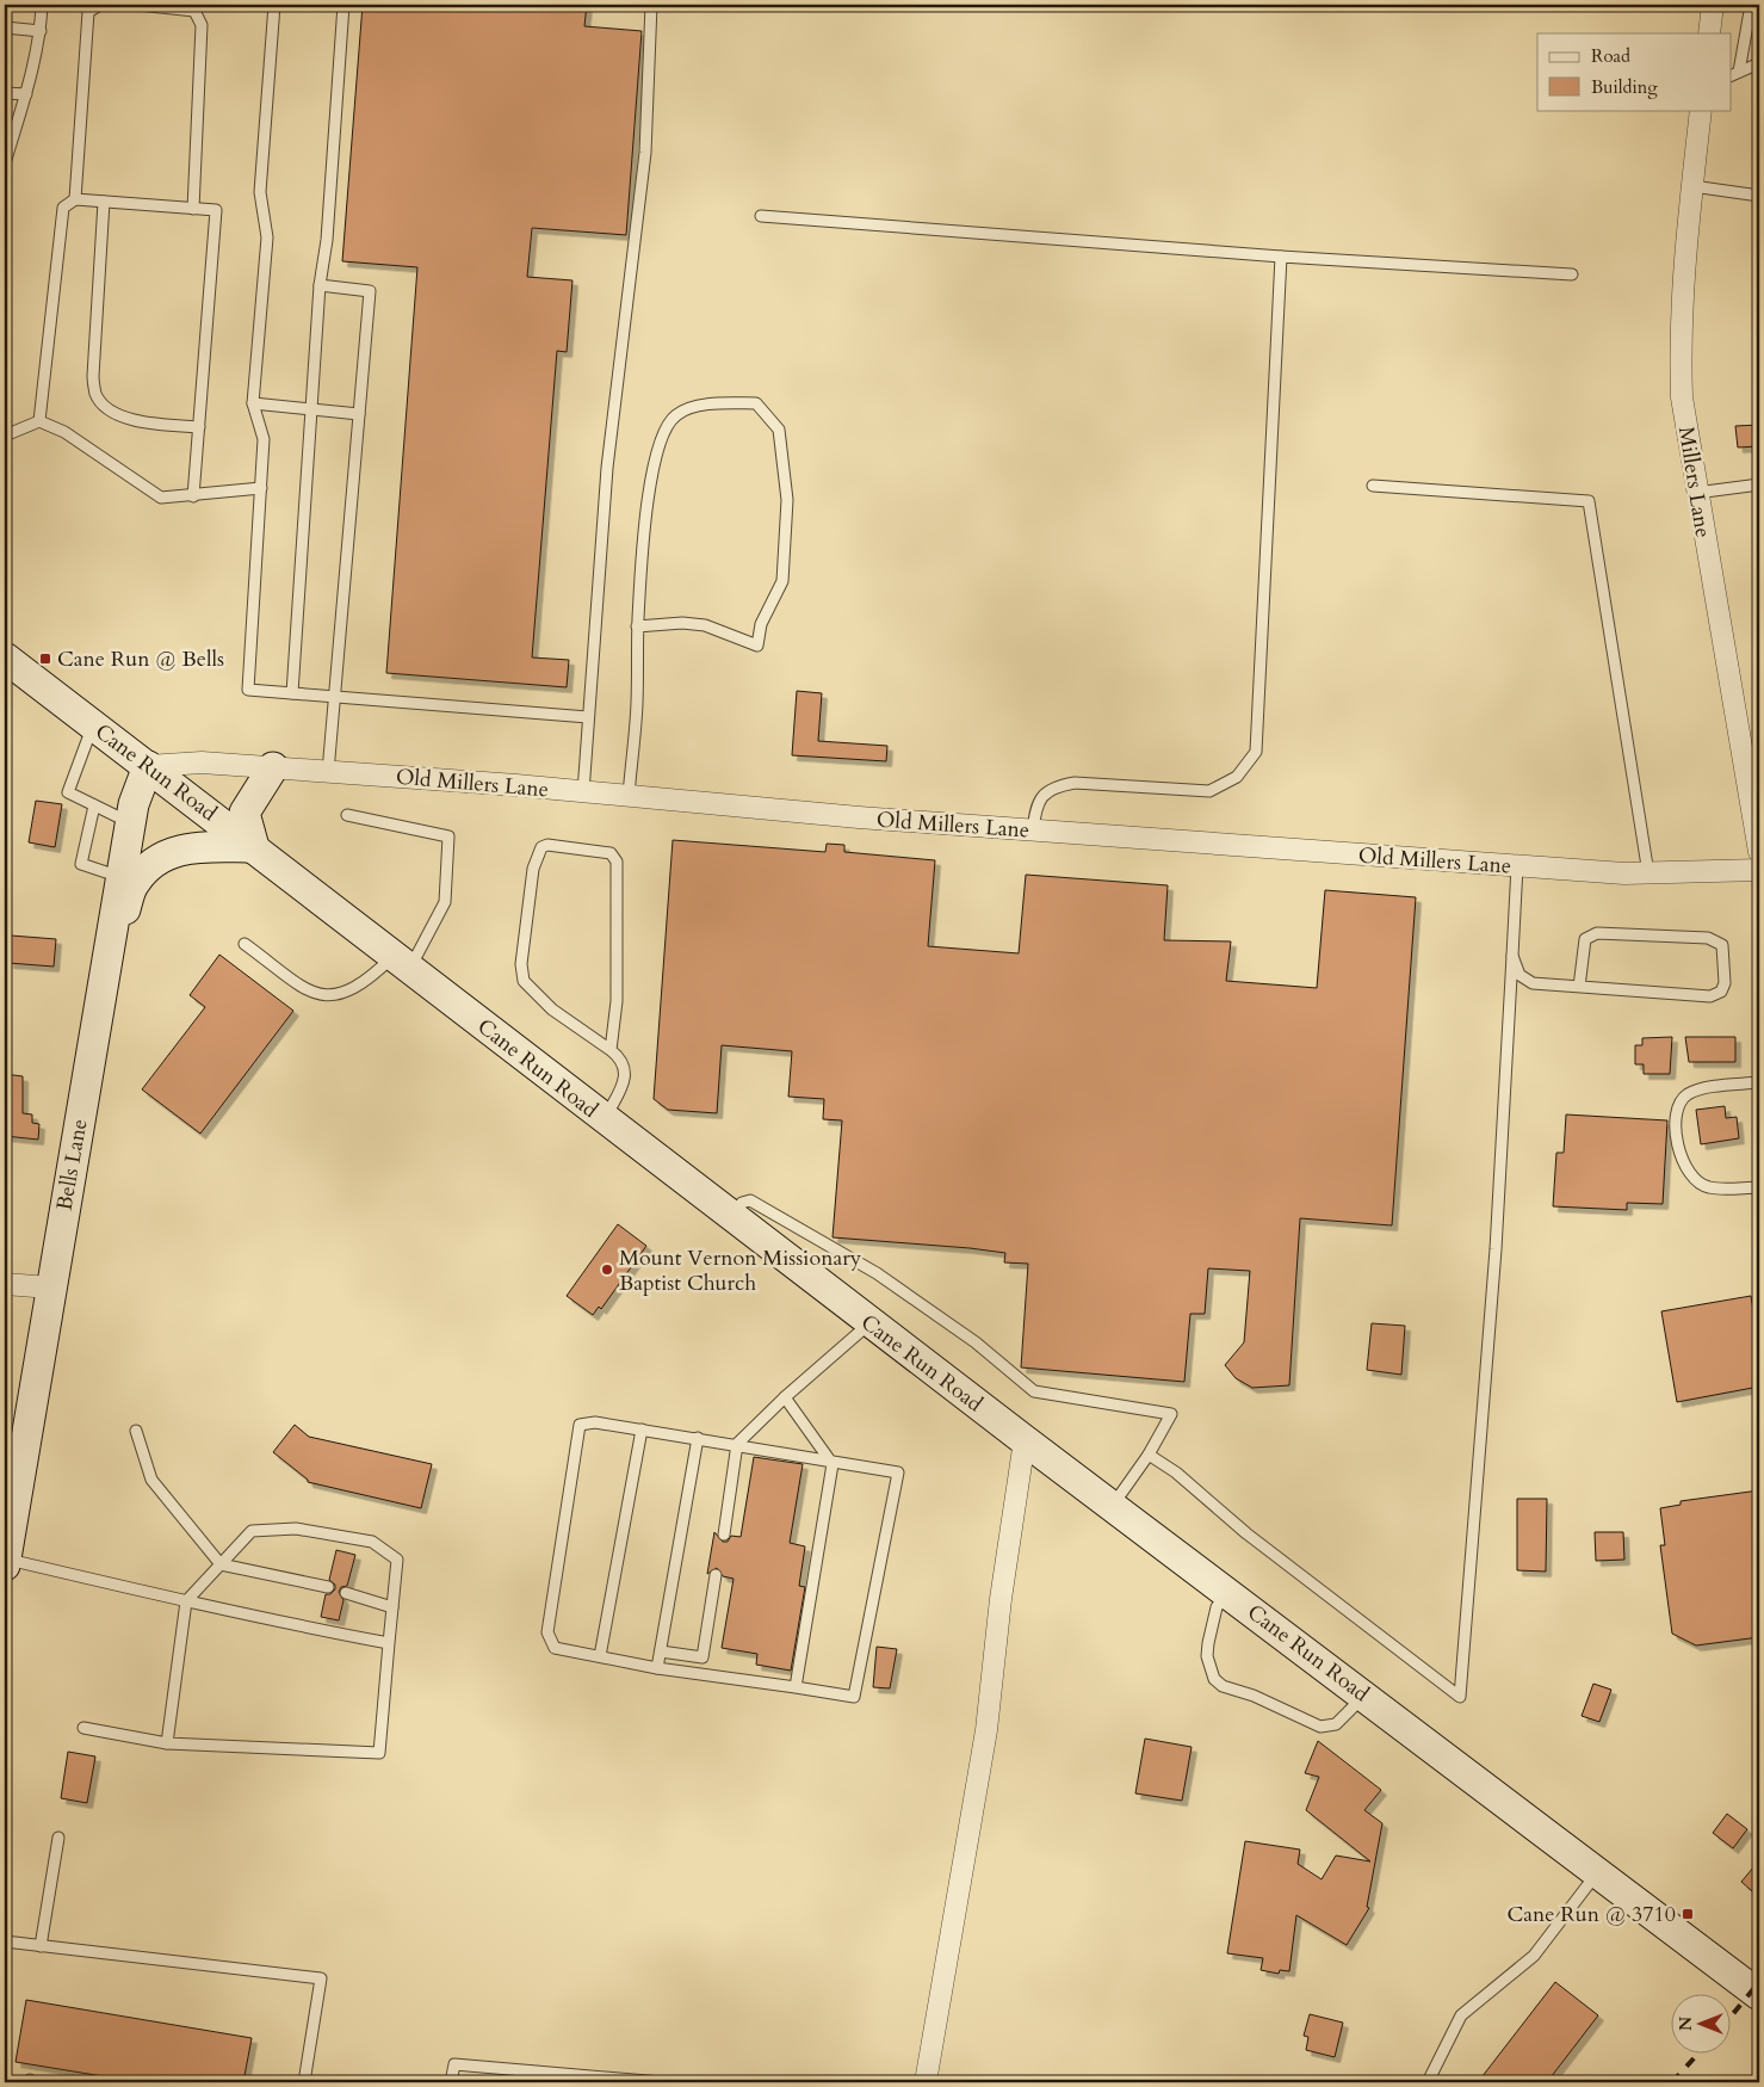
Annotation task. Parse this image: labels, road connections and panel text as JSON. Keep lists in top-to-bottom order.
{
  "streets": {
    "main road": ["Cane Run Road", "Bells Lane"],
    "street": ["Millers Lane", "Old Millers Lane"]
  },
  "crossings": [
    ["Cane Run Road", "Old Millers Lane"],
    ["Cane Run Road", "Bells Lane"],
    ["Old Millers Lane", "Bells Lane"]
  ],
  "places": {
    "transit": ["Cane Run @ Bells", "Cane Run @ 3710"],
    "other": ["Mount Vernon Missionary Baptist Church"]
  },
  "legend": ["Road", "Building"],
  "north": "left"
}
